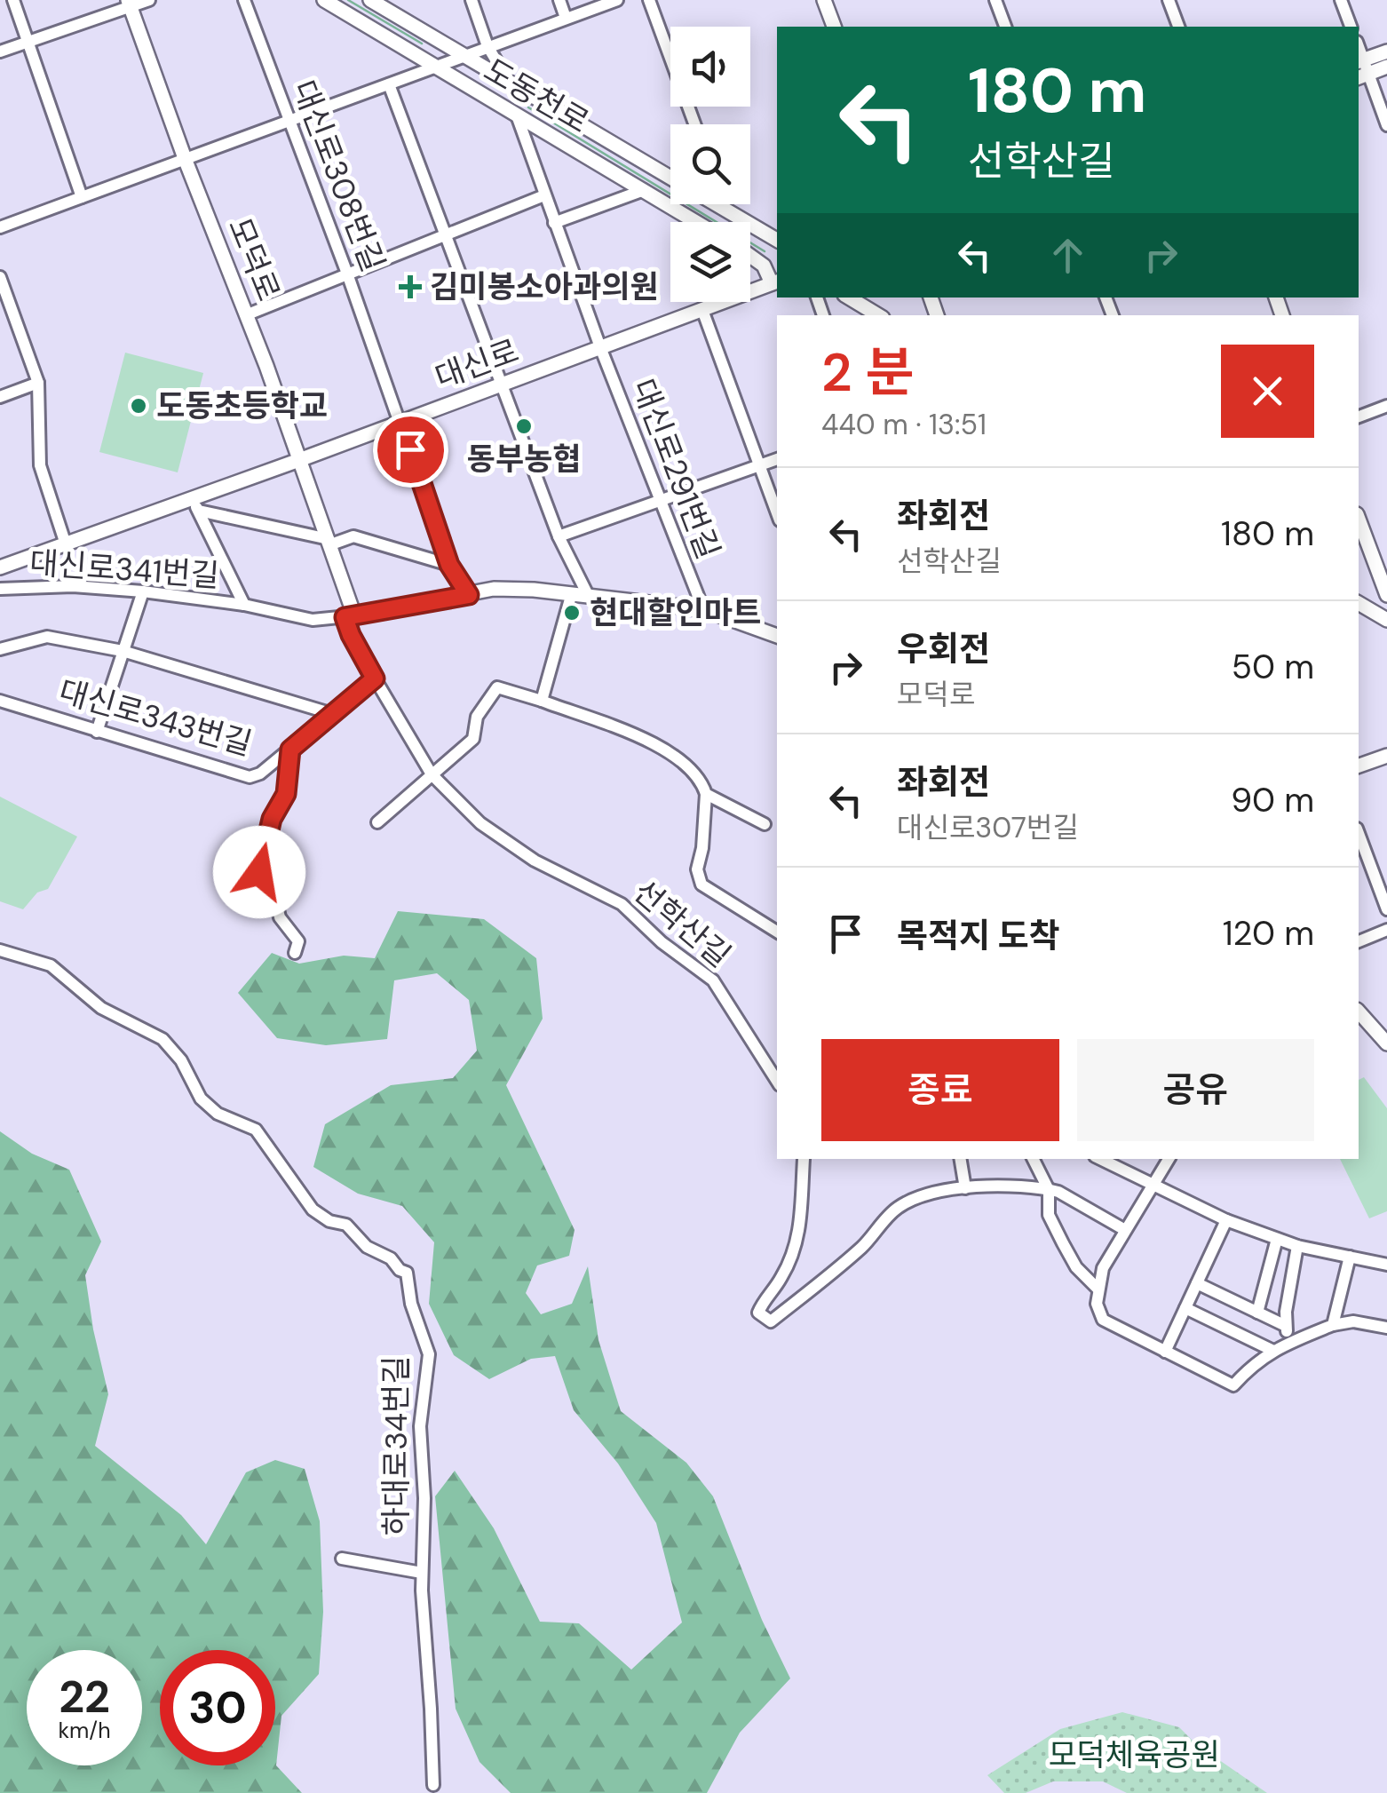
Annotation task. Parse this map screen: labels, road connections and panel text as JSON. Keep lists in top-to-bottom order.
{
  "streets": {
    "street": [
      "도동천로",
      "대신로308번길",
      "모덕로",
      "대신로",
      "대신로291번길",
      "대신로341번길",
      "대신로343번길",
      "선학산길",
      "하대로34번길"
    ]
  },
  "crossings": [
    ["도동천로", "대신로291번길"],
    ["대신로308번길", "대신로"],
    ["모덕로", "대신로"],
    ["모덕로", "대신로341번길"],
    ["모덕로", "선학산길"],
    ["대신로", "대신로291번길"],
    ["대신로341번길", "선학산길"]
  ],
  "parks": ["모덕체육공원"],
  "places": {
    "health": ["김미봉소아과의원"],
    "other": ["도동초등학교", "동부농협", "현대할인마트"]
  },
  "page": {
    "turn": ["180 m", "선학산길"],
    "heading": ["2 분", "440 m · 13:51"],
    "list": [
      {
        "name": "좌회전",
        "note": "선학산길",
        "value": "180 m"
      },
      {
        "name": "우회전",
        "note": "모덕로",
        "value": "50 m"
      },
      {
        "name": "좌회전",
        "note": "대신로307번길",
        "value": "90 m"
      },
      {
        "name": "목적지 도착",
        "value": "120 m"
      }
    ],
    "buttons": ["종료", "공유"],
    "speed": "22 km/h",
    "limit": "30"
  }
}
